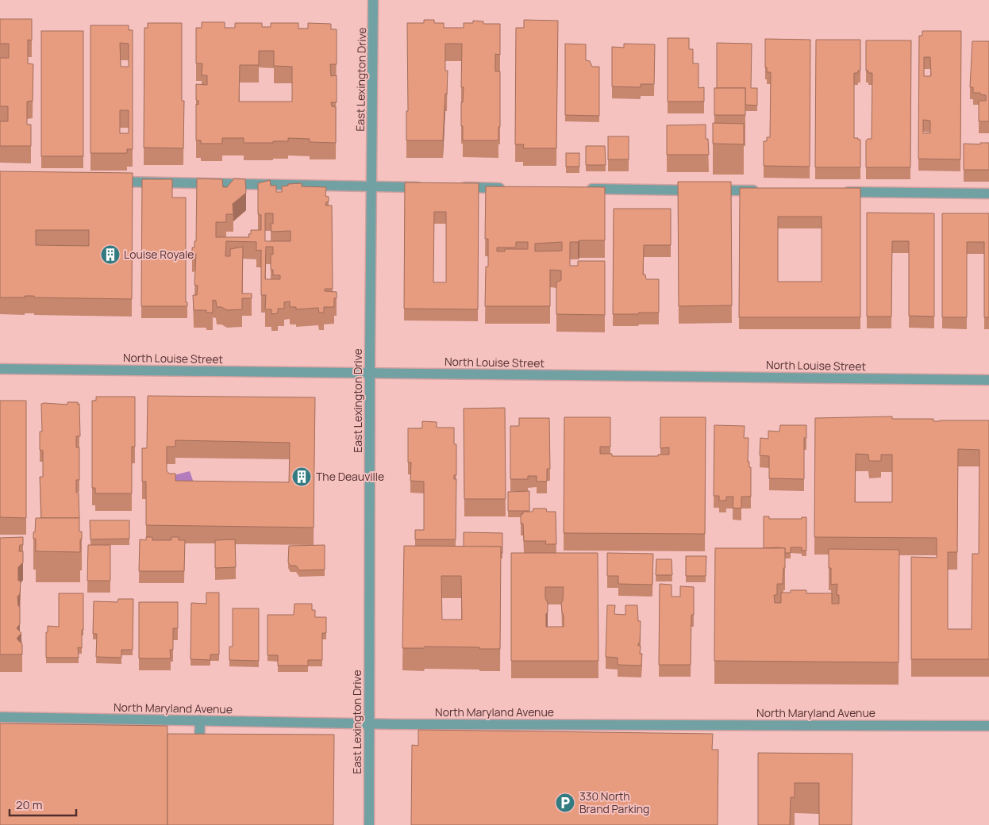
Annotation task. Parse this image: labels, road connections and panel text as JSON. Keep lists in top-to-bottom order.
{
  "streets": {
    "street": ["East Lexington Drive", "North Louise Street", "North Maryland Avenue"]
  },
  "crossings": [
    ["East Lexington Drive", "North Louise Street"],
    ["East Lexington Drive", "North Maryland Avenue"]
  ],
  "places": {
    "building": ["Louise Royale", "The Deauville"],
    "parking": ["330 North Brand Parking"]
  },
  "scale_bar": "20 m"
}
